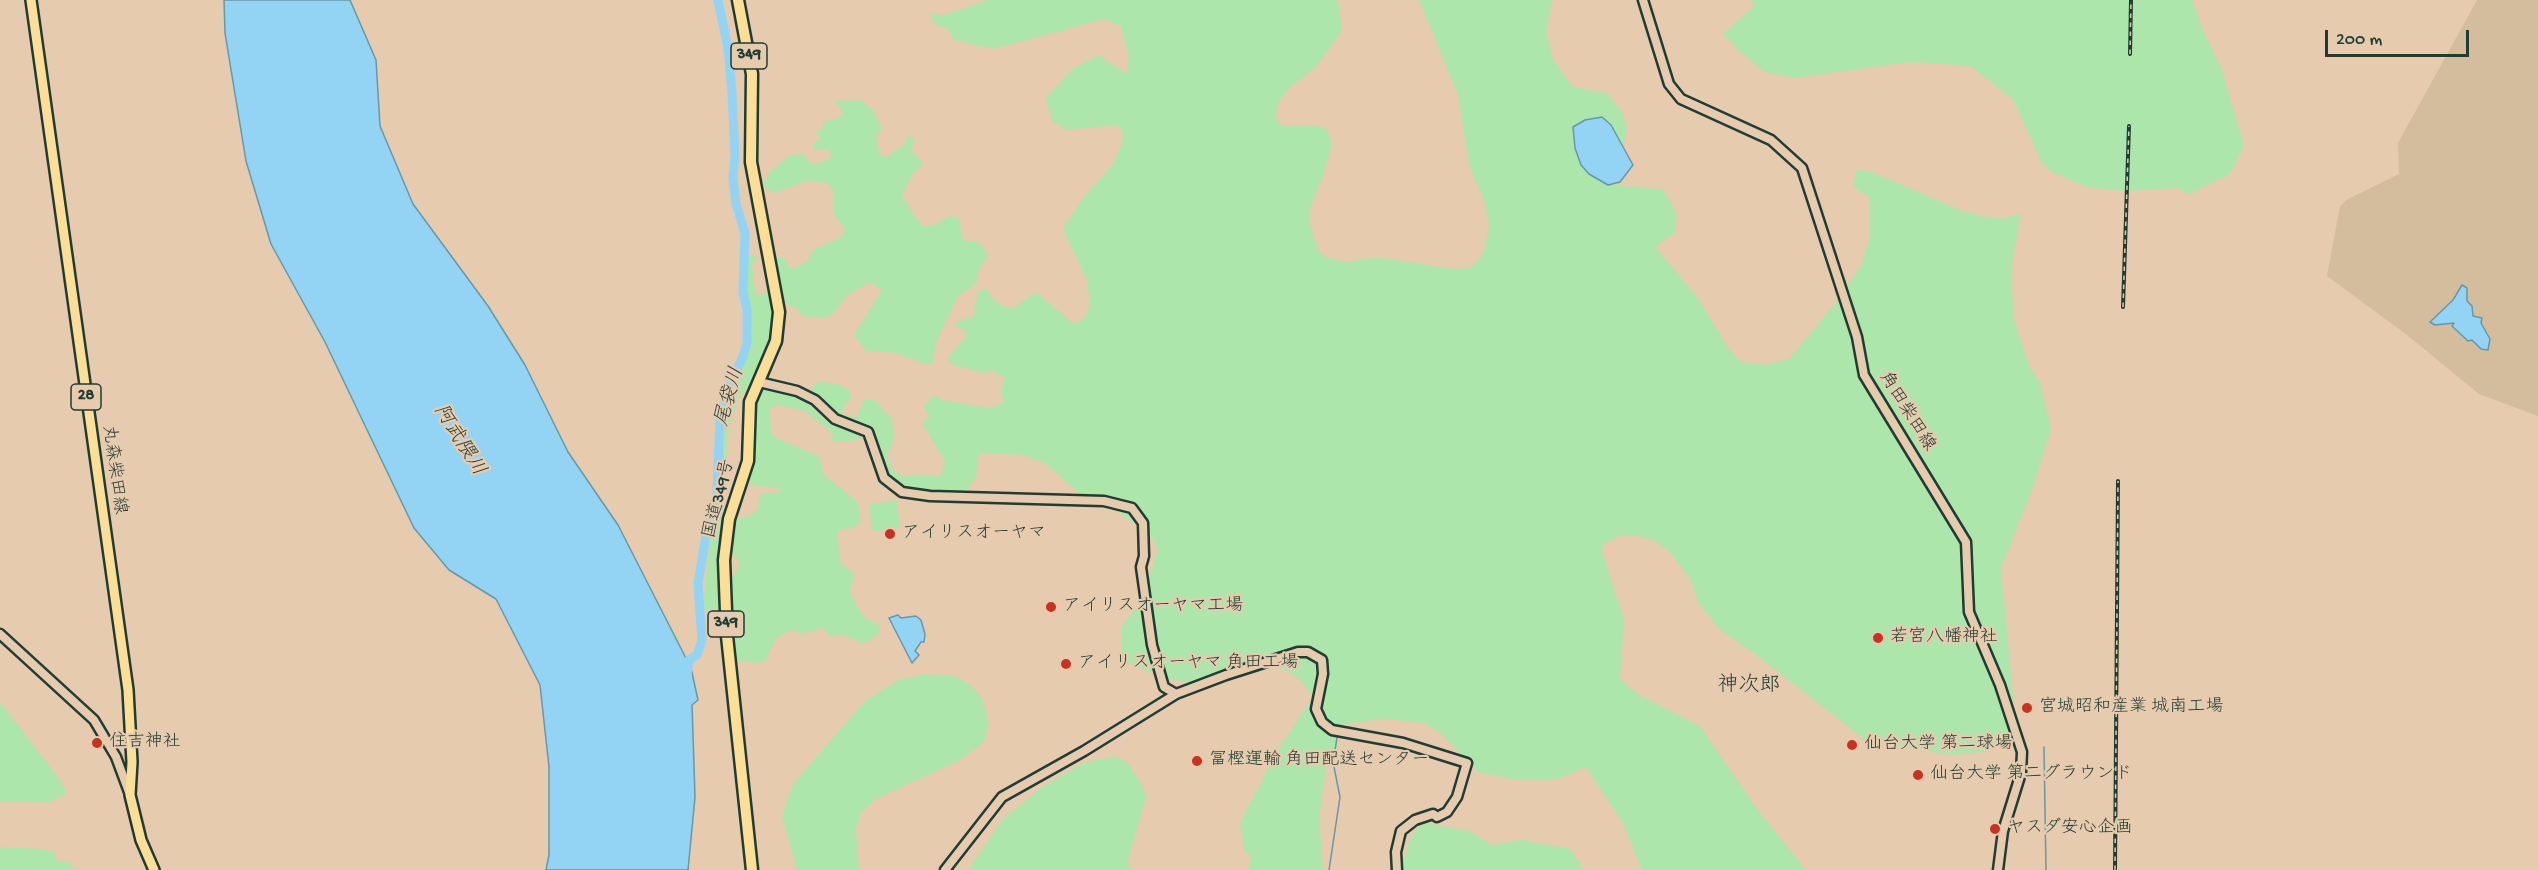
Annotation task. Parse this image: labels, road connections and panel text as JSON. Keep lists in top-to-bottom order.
{
  "streets": {
    "highway": ["349", "国道349号"],
    "main road": ["28", "丸森柴田線"],
    "street": ["角田柴田線"]
  },
  "districts": ["神次郎"],
  "water": ["尾袋川", "阿武隈川"],
  "places": [
    "アイリスオーヤマ",
    "アイリスオーヤマ工場",
    "若宮八幡神社",
    "アイリスオーヤマ 角田工場",
    "宮城昭和産業 城南工場",
    "住吉神社",
    "仙台大学 第二球場",
    "冨樫運輸 角田配送センター",
    "仙台大学 第二グラウンド",
    "ヤスダ安心企画"
  ],
  "scale_bar": "200 m"
}
